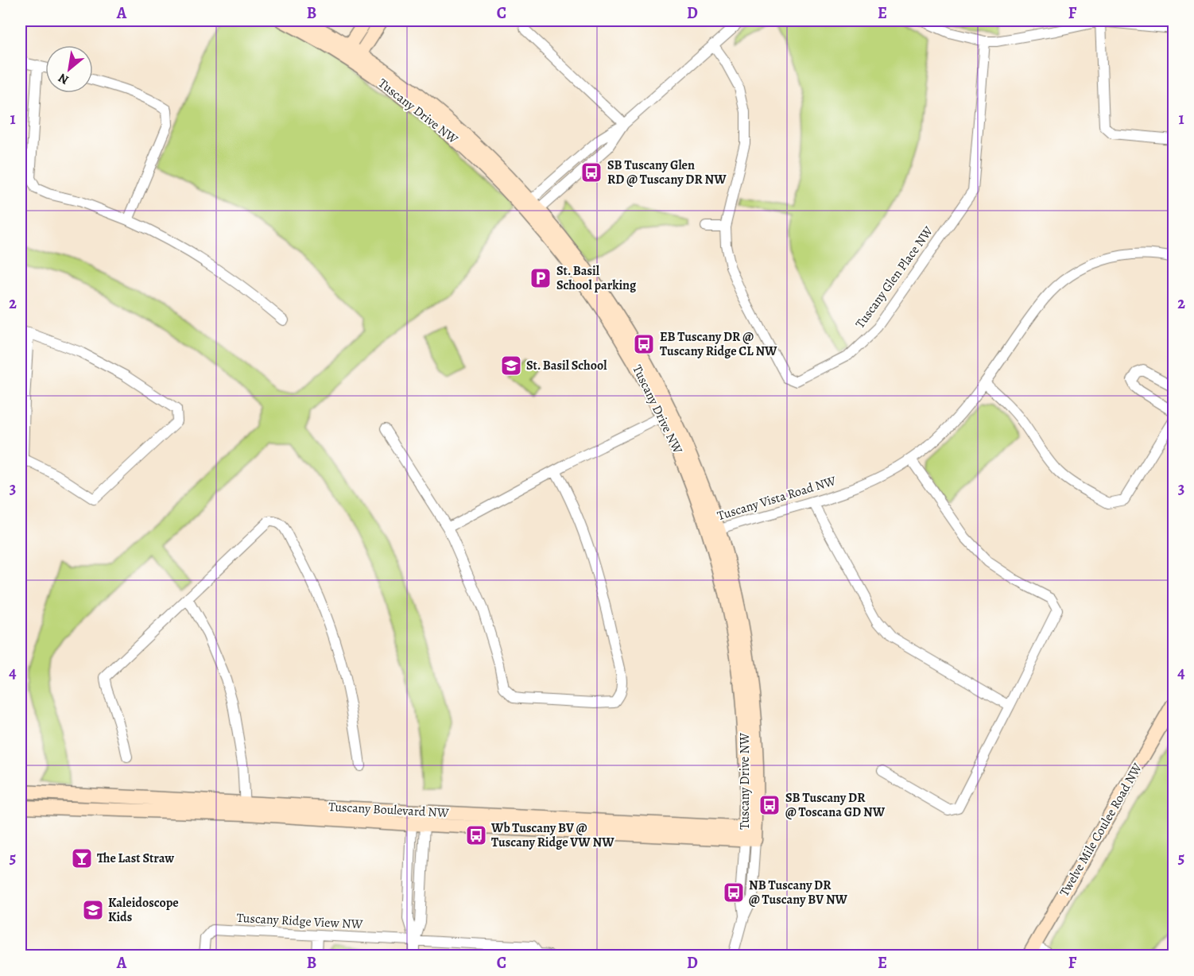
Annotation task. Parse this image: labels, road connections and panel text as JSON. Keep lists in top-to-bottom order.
{
  "streets": {
    "street": [
      "Tuscany Drive NW",
      "Tuscany Glen Place NW",
      "Tuscany Vista Road NW",
      "Tuscany Boulevard NW",
      "Twelve Mile Coulee Road NW",
      "Tuscany Ridge View NW"
    ]
  },
  "crossings": [
    ["Tuscany Drive NW", "Tuscany Vista Road NW"],
    ["Tuscany Drive NW", "Tuscany Boulevard NW"]
  ],
  "places": {
    "bus stop": [
      "SB Tuscany Glen RD @ Tuscany DR NW",
      "EB Tuscany DR @ Tuscany Ridge CL NW",
      "SB Tuscany DR @ Toscana GD NW",
      "Wb Tuscany BV @ Tuscany Ridge VW NW",
      "NB Tuscany DR @ Tuscany BV NW"
    ],
    "parking": ["St. Basil School parking"],
    "school or university": ["St. Basil School", "Kaleidoscope Kids"],
    "bar": ["The Last Straw"]
  },
  "north": "bottom left",
  "grid": {
    "columns": [
      "A",
      "B",
      "C",
      "D",
      "E",
      "F"
    ],
    "rows": [
      "1",
      "2",
      "3",
      "4",
      "5"
    ]
  }
}
